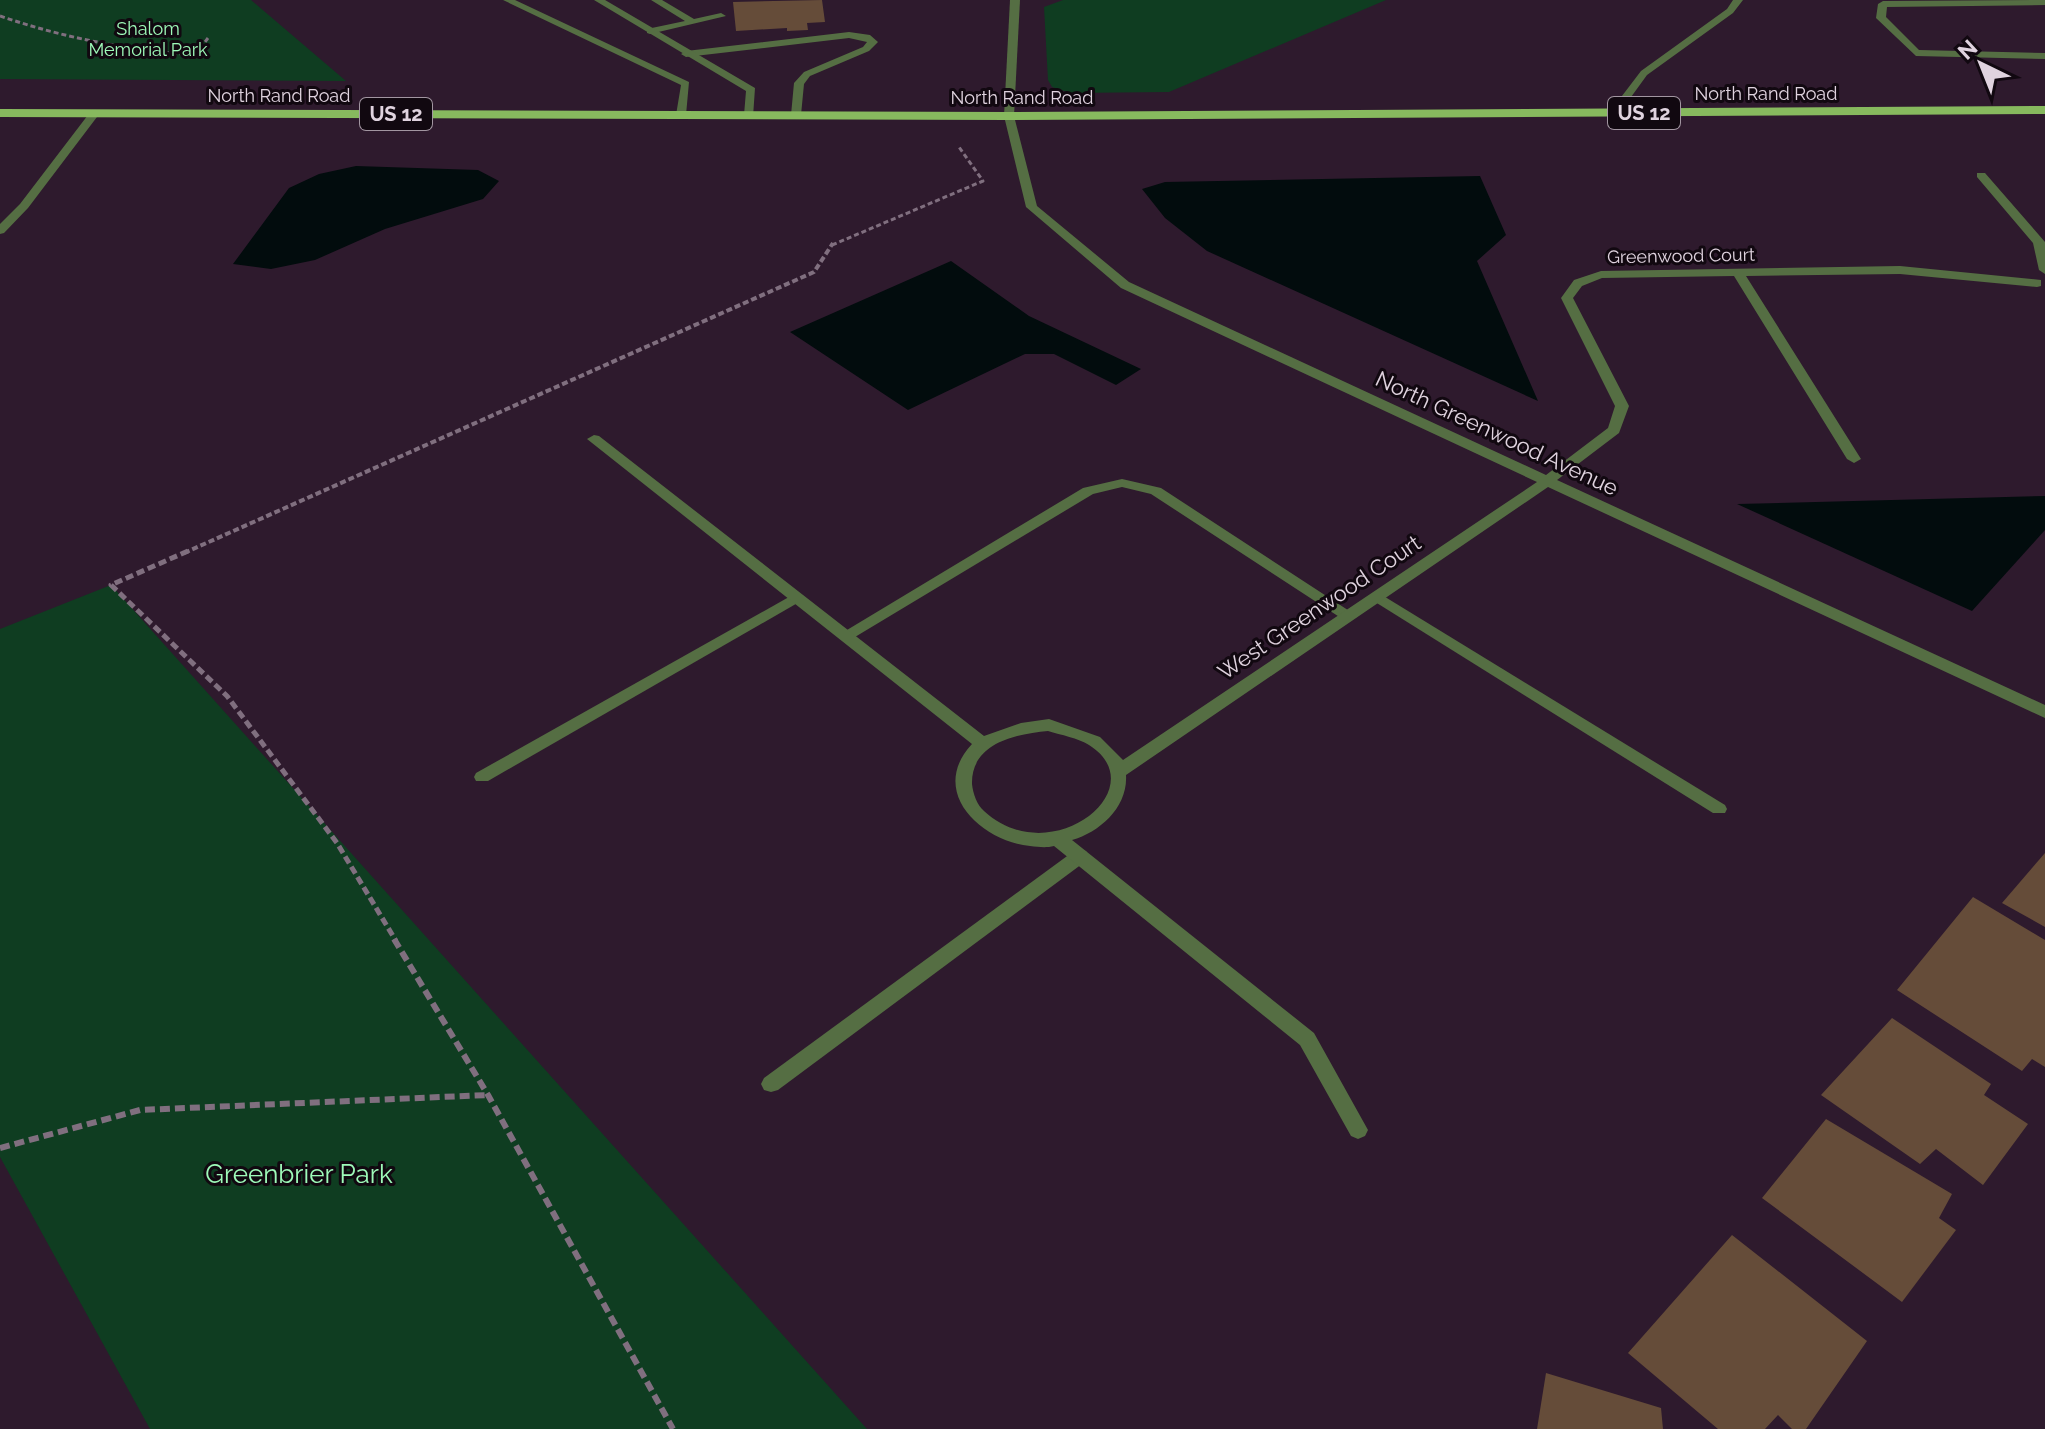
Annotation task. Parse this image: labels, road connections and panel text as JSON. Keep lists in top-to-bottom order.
{
  "streets": {
    "main road": ["North Rand Road", "US 12"],
    "street": ["Greenwood Court", "North Greenwood Avenue", "West Greenwood Court"]
  },
  "crossings": [
    ["North Rand Road", "North Greenwood Avenue"],
    ["Greenwood Court", "North Greenwood Avenue"],
    ["Greenwood Court", "West Greenwood Court"],
    ["North Greenwood Avenue", "West Greenwood Court"]
  ],
  "parks": ["Shalom Memorial Park", "Greenbrier Park"],
  "north": "top left"
}
